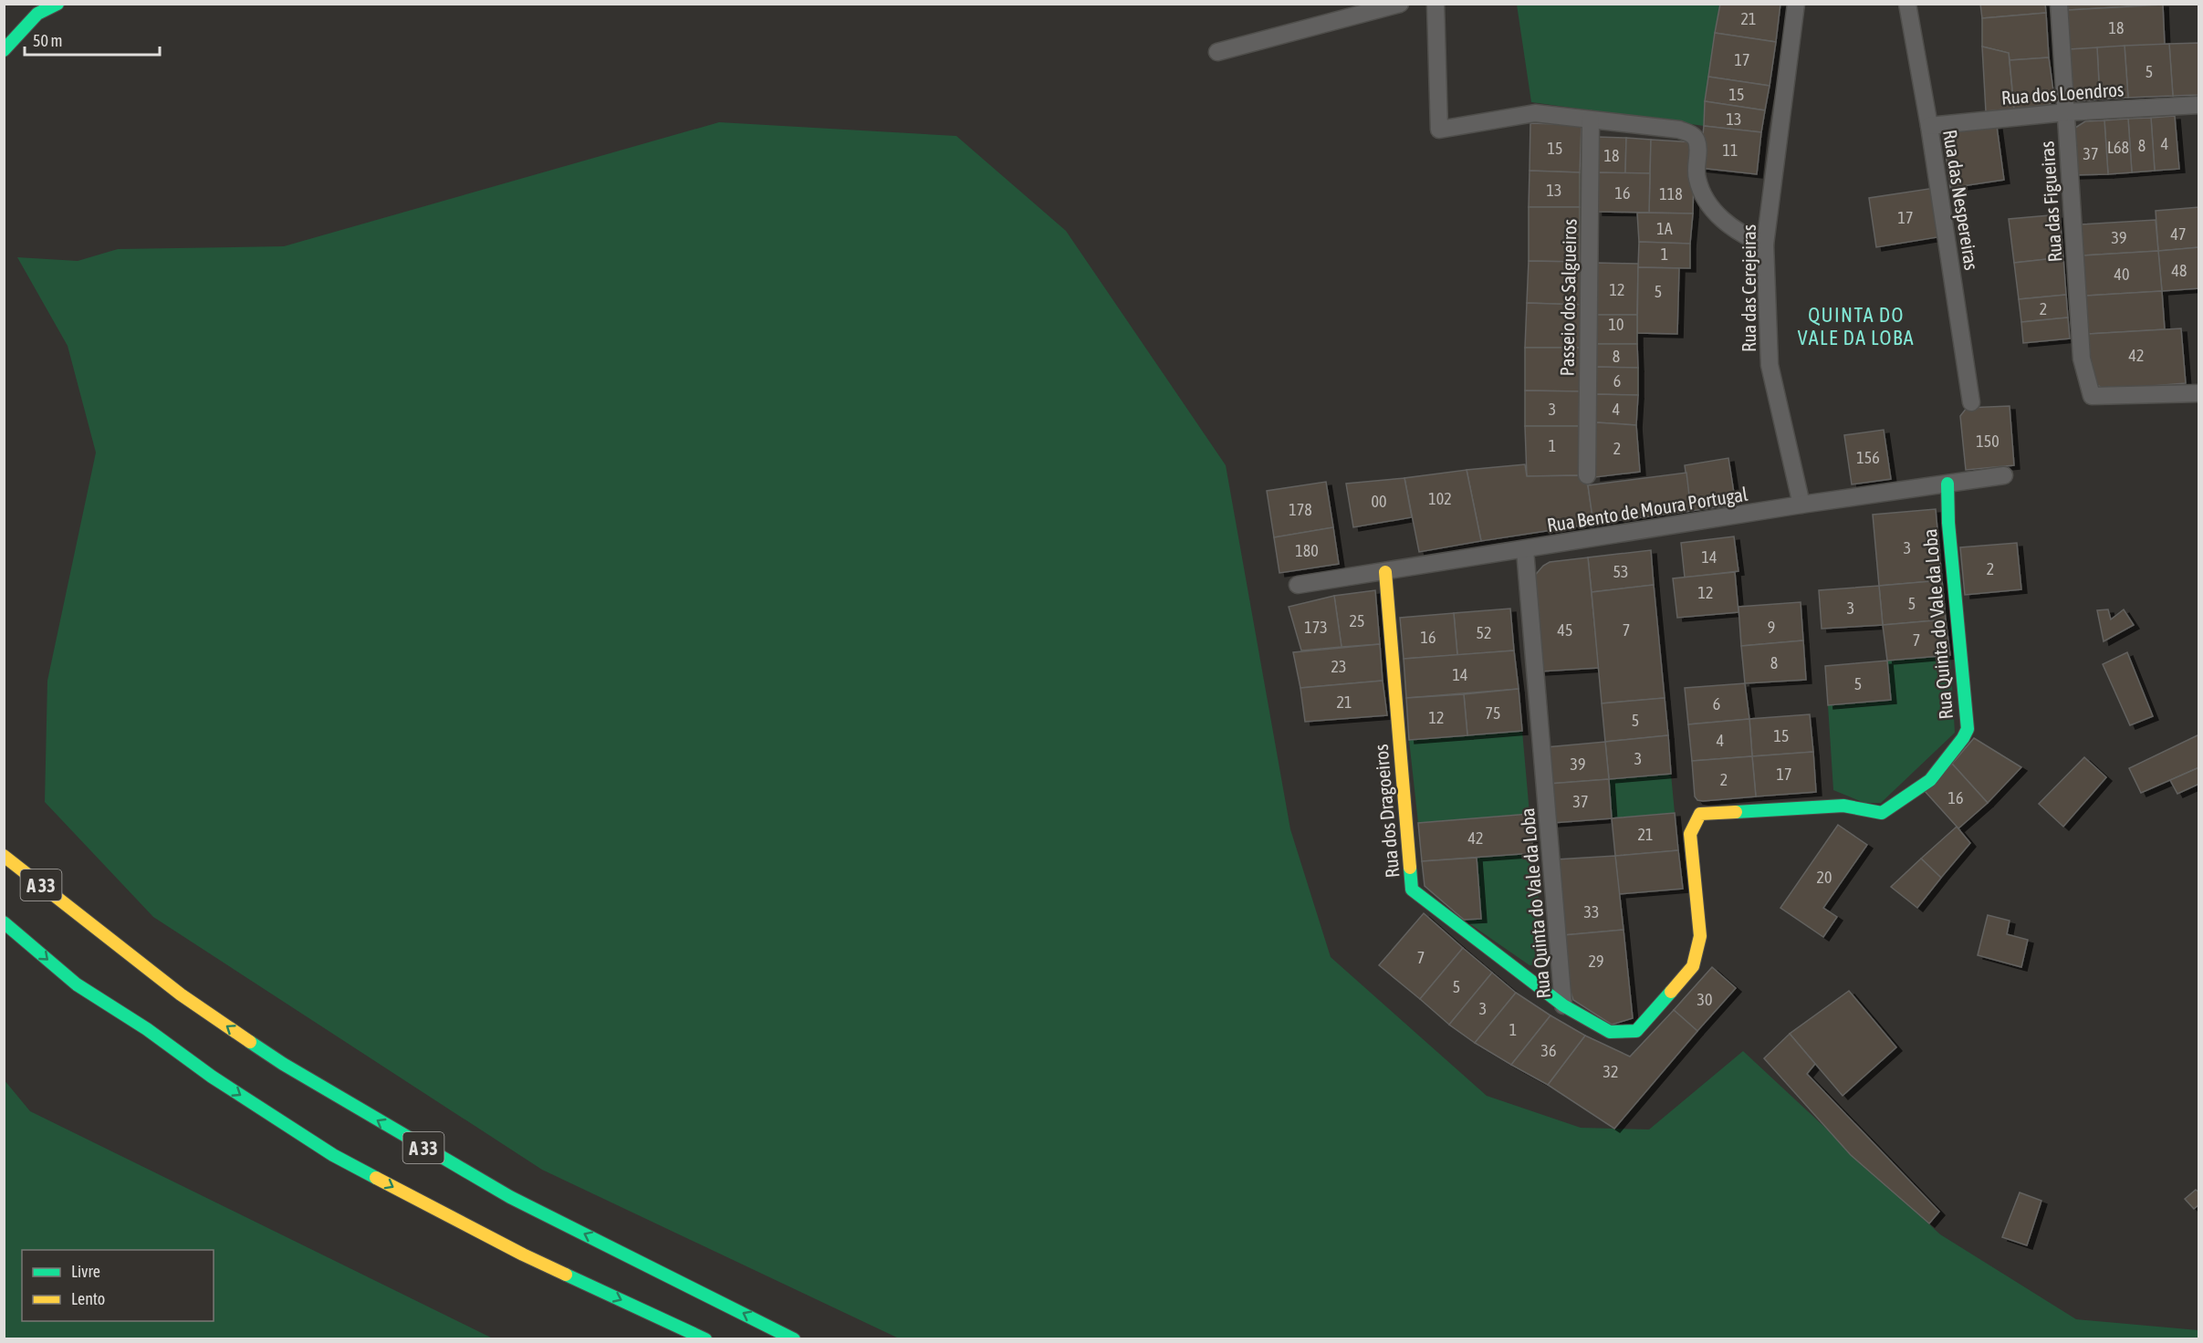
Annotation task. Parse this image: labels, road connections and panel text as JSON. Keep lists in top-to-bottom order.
{
  "streets": {
    "main road": ["Rua Quinta do Vale da Loba", "Rua dos Dragoeiros", "A 33"],
    "street": [
      "Rua dos Loendros",
      "Rua das Nespereiras",
      "Rua das Figueiras",
      "Rua das Cerejeiras",
      "Passeio dos Salgueiros",
      "Rua Bento de Moura Portugal"
    ]
  },
  "crossings": [
    ["Rua dos Loendros", "Rua das Nespereiras"],
    ["Rua dos Loendros", "Rua das Figueiras"],
    ["Rua das Cerejeiras", "Rua Bento de Moura Portugal"],
    ["Rua Bento de Moura Portugal", "Rua Quinta do Vale da Loba"],
    ["Rua Bento de Moura Portugal", "Rua dos Dragoeiros"],
    ["Rua Quinta do Vale da Loba", "Rua dos Dragoeiros"]
  ],
  "districts": ["QUINTA DO VALE DA LOBA"],
  "house_numbers": [
    "21",
    "18",
    "17",
    "5",
    "15",
    "13",
    "4",
    "8",
    "L68",
    "15",
    "11",
    "37",
    "18",
    "13",
    "16",
    "118",
    "17",
    "1A",
    "47",
    "39",
    "1",
    "48",
    "40",
    "12",
    "5",
    "2",
    "10",
    "42",
    "8",
    "6",
    "3",
    "4",
    "150",
    "1",
    "2",
    "156",
    "102",
    "00",
    "178",
    "3",
    "180",
    "14",
    "2",
    "53",
    "12",
    "5",
    "3",
    "25",
    "173",
    "9",
    "45",
    "7",
    "52",
    "16",
    "7",
    "8",
    "23",
    "14",
    "5",
    "21",
    "6",
    "75",
    "12",
    "5",
    "15",
    "4",
    "3",
    "39",
    "17",
    "2",
    "16",
    "37",
    "21",
    "42",
    "20",
    "33",
    "7",
    "29",
    "5",
    "30",
    "3",
    "1",
    "36",
    "32"
  ],
  "legend": ["Livre", "Lento"],
  "scale_bar": "50 m"
}
